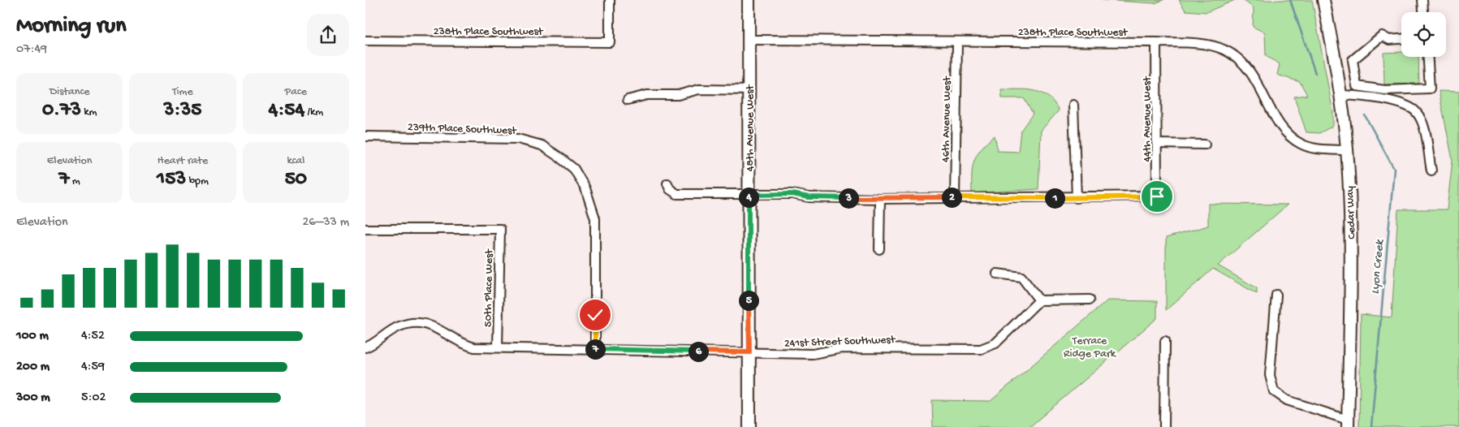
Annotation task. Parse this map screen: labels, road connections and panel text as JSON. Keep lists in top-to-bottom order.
{
  "streets": {
    "main road": ["48th Avenue West", "Cedar Way"],
    "street": [
      "238th Place Southwest",
      "46th Avenue West",
      "44th Avenue West",
      "239th Place Southwest",
      "50th Place West",
      "241st Street Southwest"
    ]
  },
  "crossings": [
    ["238th Place Southwest", "46th Avenue West"],
    ["238th Place Southwest", "44th Avenue West"],
    ["238th Place Southwest", "48th Avenue West"],
    ["238th Place Southwest", "Cedar Way"],
    ["239th Place Southwest", "241st Street Southwest"],
    ["48th Avenue West", "241st Street Southwest"],
    ["50th Place West", "241st Street Southwest"]
  ],
  "water": ["Lyon Creek"],
  "parks": ["Terrace Ridge Park"],
  "page": {
    "heading": ["Morning run", "07:49"],
    "stats": [
      ["Distance", "0.73 km"],
      ["Time", "3:35"],
      ["Pace", "4:54 /km"],
      ["Elevation", "7 m"],
      ["Heart rate", "153 bpm"],
      ["kcal", "50"]
    ],
    "pins": [
      "2",
      "4",
      "1",
      "3",
      "5",
      "7",
      "6"
    ],
    "chart": ["Elevation", "26–33 m"],
    "list": [
      {
        "name": "100 m",
        "note": "4:52"
      },
      {
        "name": "200 m",
        "note": "4:59"
      },
      {
        "name": "300 m",
        "note": "5:02"
      }
    ]
  }
}
